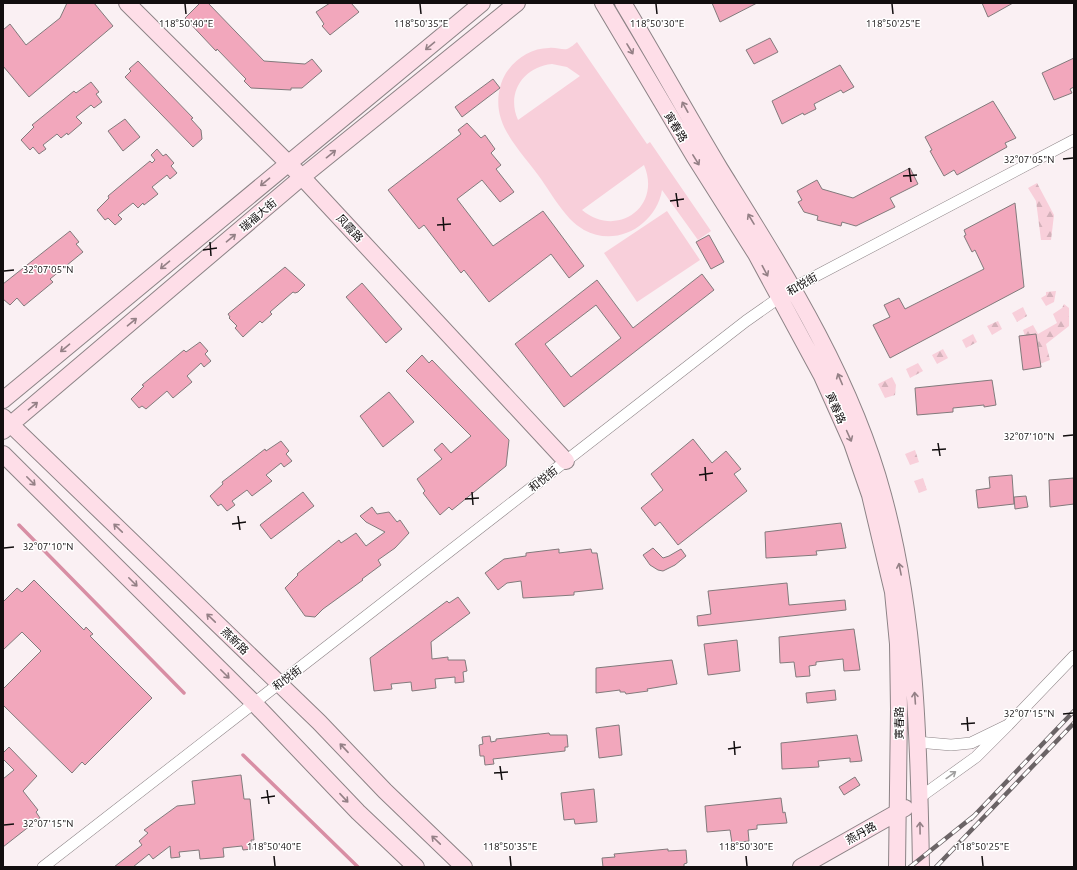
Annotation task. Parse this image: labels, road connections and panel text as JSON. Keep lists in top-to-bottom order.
{
  "streets": {
    "street": [
      "寅春路",
      "瑞福大街",
      "凤霞路",
      "和悦街",
      "燕新路",
      "燕丹路"
    ]
  },
  "crossings": [
    ["寅春路", "和悦街"],
    ["寅春路", "燕丹路"],
    ["瑞福大街", "凤霞路"],
    ["瑞福大街", "燕新路"],
    ["凤霞路", "和悦街"],
    ["和悦街", "燕新路"]
  ],
  "coordinates": [
    "118°50'40\"E",
    "118°50'35\"E",
    "118°50'30\"E",
    "118°50'25\"E",
    "32°07'05\"N",
    "32°07'10\"N",
    "32°07'15\"N"
  ]
}
